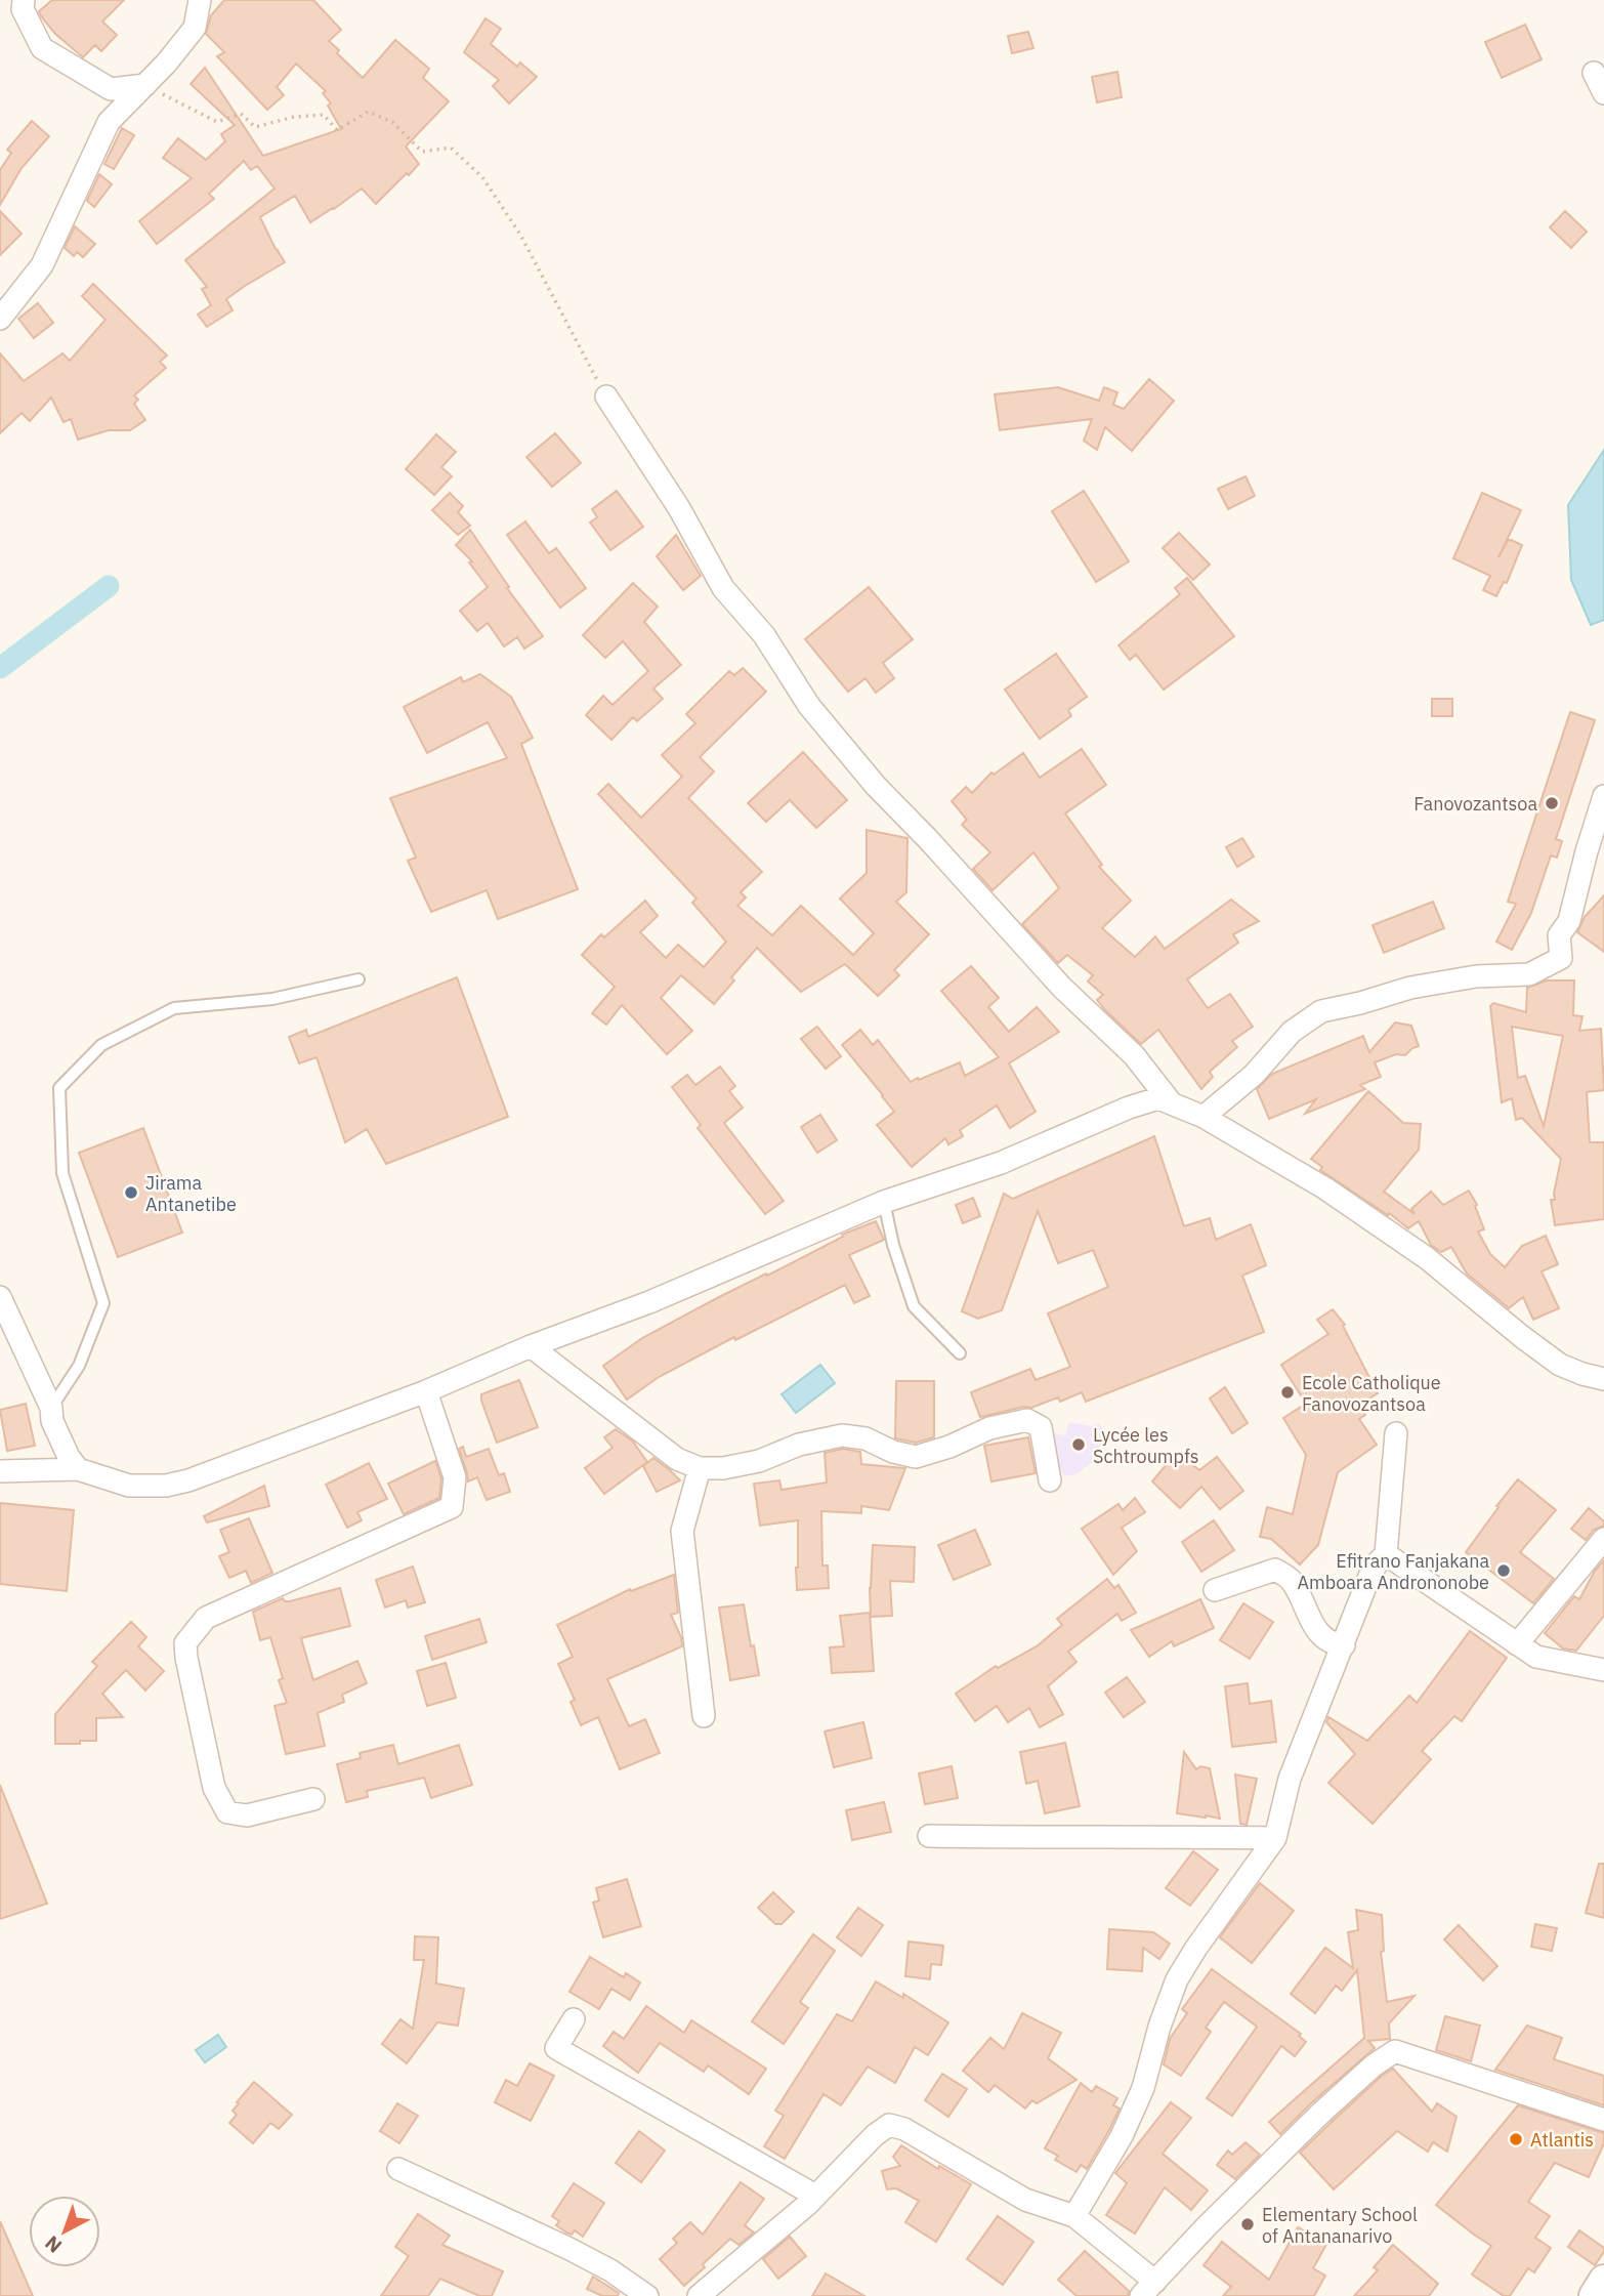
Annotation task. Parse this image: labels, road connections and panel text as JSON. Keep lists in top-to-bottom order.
{
  "places": [
    "Fanovozantsoa",
    "Jirama Antanetibe",
    "Ecole Catholique Fanovozantsoa",
    "Lycée les Schtroumpfs",
    "Efitrano Fanjakana Amboara Andrononobe",
    "Atlantis",
    "Elementary School of Antananarivo"
  ],
  "north": "bottom left"
}
